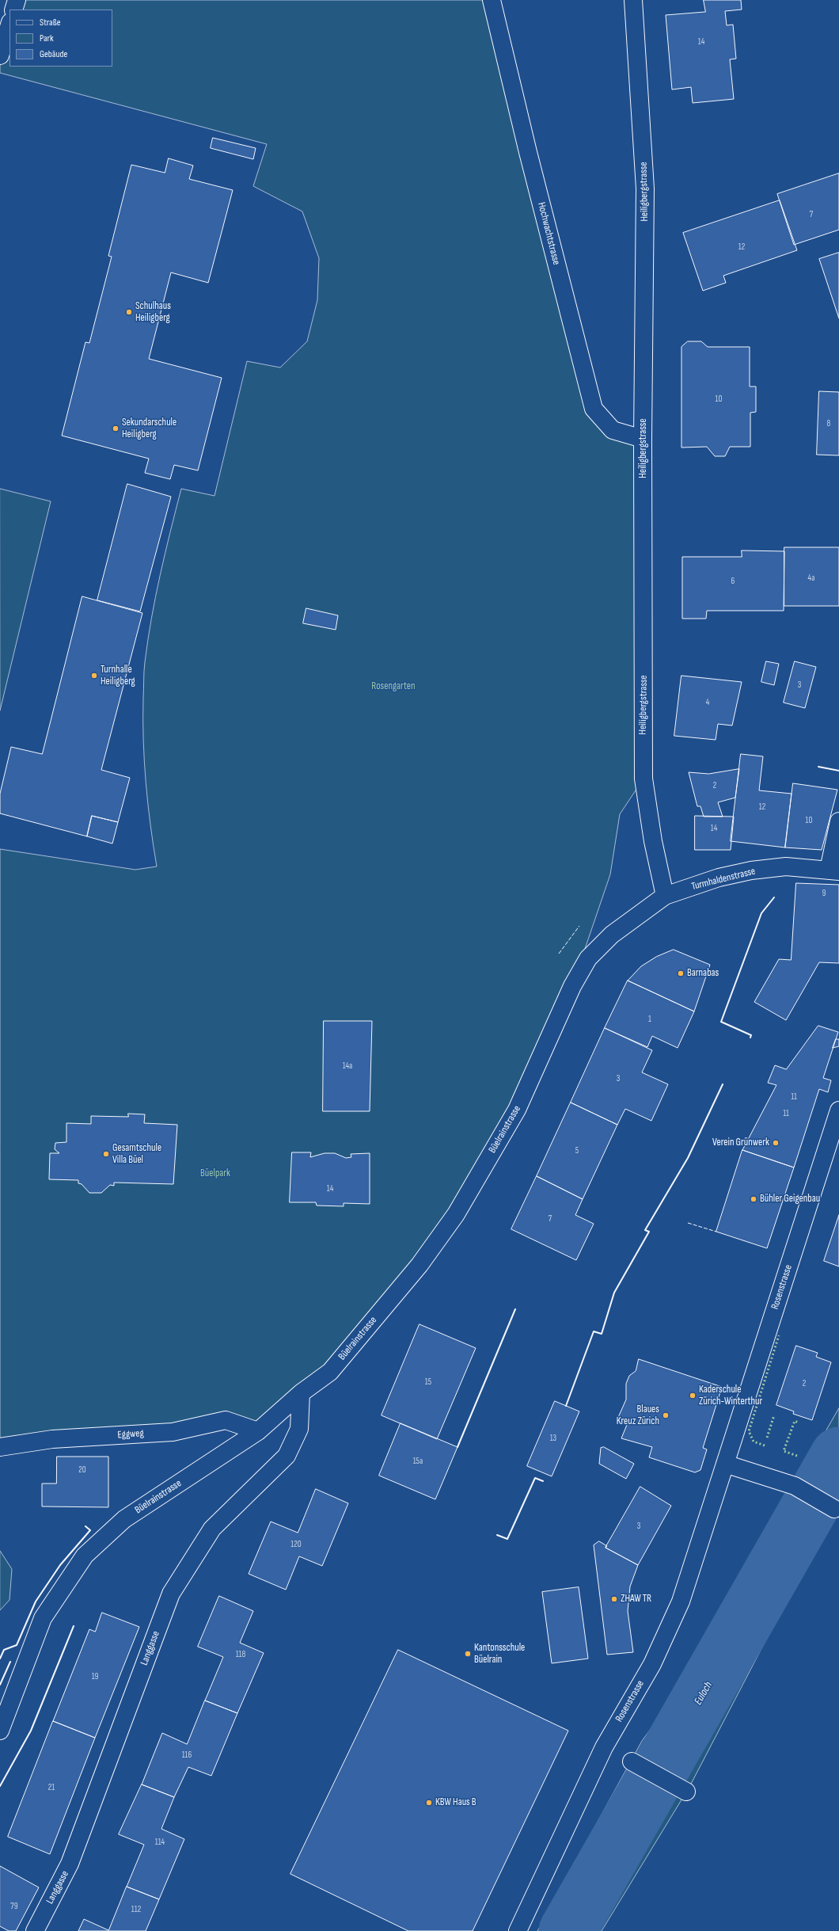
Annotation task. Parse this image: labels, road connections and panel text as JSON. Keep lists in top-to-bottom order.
{
  "streets": {
    "street": [
      "Heiligbergstrasse",
      "Hochwachtstrasse",
      "Turmhaldenstrasse",
      "Büelrainstrasse",
      "Rosenstrasse",
      "Eggweg",
      "Langgasse"
    ]
  },
  "crossings": [
    ["Heiligbergstrasse", "Hochwachtstrasse"],
    ["Heiligbergstrasse", "Turmhaldenstrasse"],
    ["Heiligbergstrasse", "Büelrainstrasse"],
    ["Turmhaldenstrasse", "Büelrainstrasse"],
    ["Büelrainstrasse", "Eggweg"],
    ["Büelrainstrasse", "Langgasse"]
  ],
  "water": ["Eulach"],
  "parks": ["Rosengarten", "Büelpark"],
  "places": [
    "Schulhaus Heiligberg",
    "Sekundarschule Heiligberg",
    "Turnhalle Heiligberg",
    "Barnabas",
    "Verein Grünwerk",
    "Gesamtschule Villa Büel",
    "Bühler Geigenbau",
    "Kaderschule Zürich-Winterthur",
    "Blaues Kreuz Zürich",
    "ZHAW TR",
    "Kantonsschule Büelrain",
    "KBW Haus B"
  ],
  "house_numbers": [
    "14",
    "7",
    "12",
    "10",
    "8",
    "4a",
    "6",
    "3",
    "4",
    "2",
    "12",
    "10",
    "14",
    "9",
    "1",
    "14a",
    "3",
    "11",
    "11",
    "5",
    "14",
    "7",
    "15",
    "2",
    "13",
    "15a",
    "20",
    "3",
    "120",
    "118",
    "19",
    "116",
    "21",
    "114",
    "79",
    "112"
  ],
  "legend": ["Straße", "Park", "Gebäude"]
}
